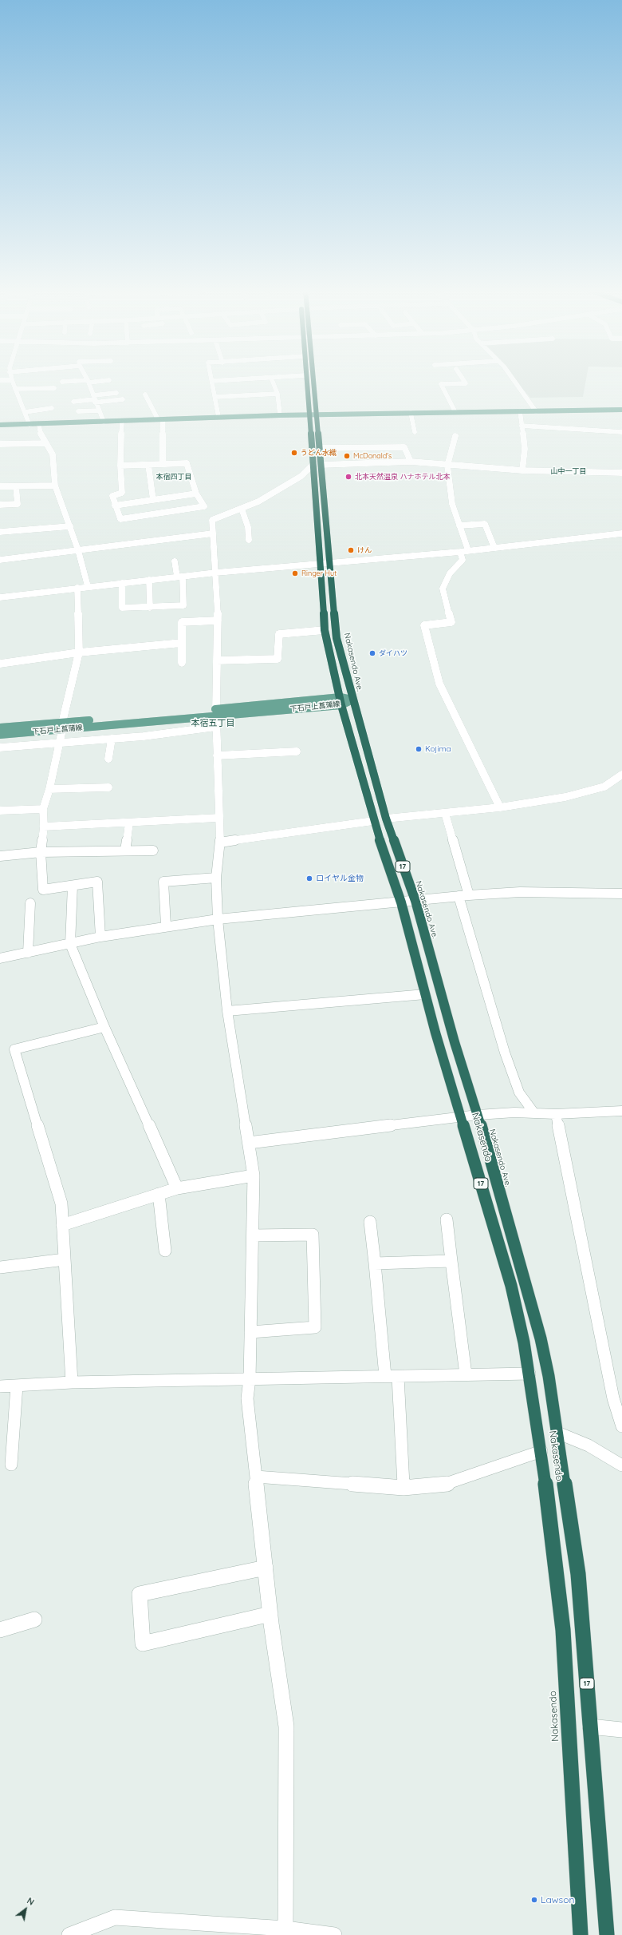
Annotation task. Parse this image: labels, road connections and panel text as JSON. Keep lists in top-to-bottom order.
{
  "streets": {
    "highway": ["Nakasendo Ave.", "17", "Nakasendo"],
    "main road": ["下石戸上菖蒲線"]
  },
  "crossings": [
    ["Nakasendo Ave.", "下石戸上菖蒲線"],
    ["Nakasendo Ave.", "Nakasendo"]
  ],
  "districts": ["山中一丁目", "本宿四丁目", "本宿五丁目"],
  "places": [
    "うどん水織",
    "McDonald's",
    "北本天然温泉 ハナホテル北本",
    "けん",
    "Ringer Hut",
    "ダイハツ",
    "Kojima",
    "ロイヤル金物",
    "Lawson"
  ],
  "north": "top right"
}
